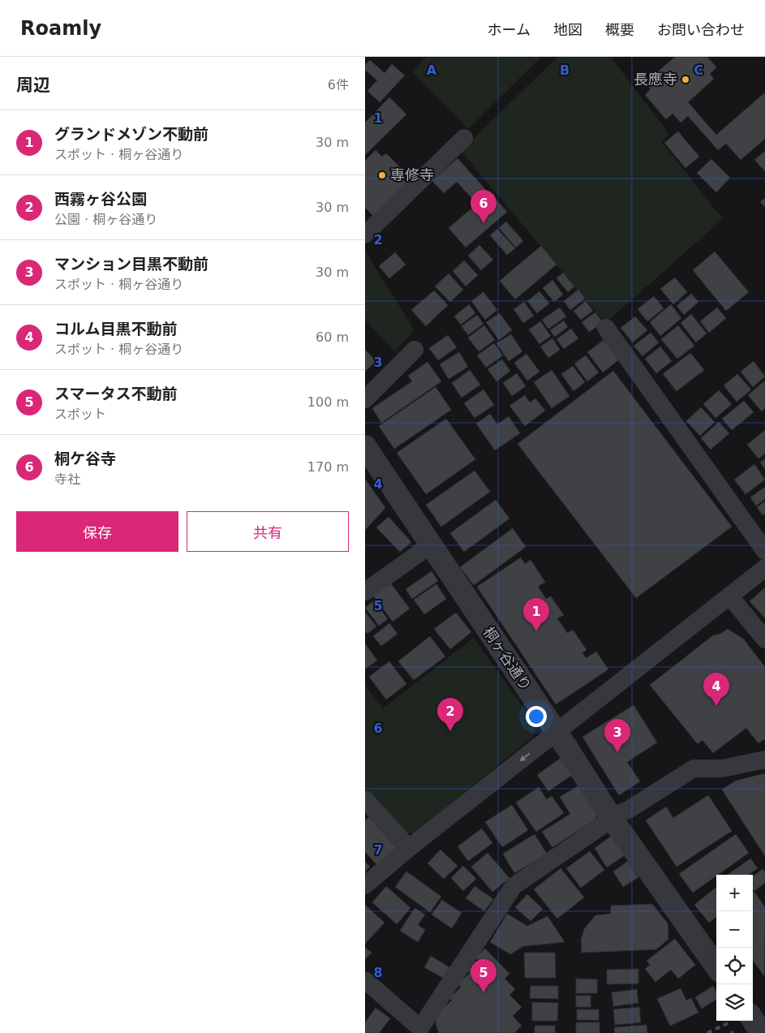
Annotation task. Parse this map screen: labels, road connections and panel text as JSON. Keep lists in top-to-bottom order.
{
  "streets": {
    "street": ["桐ヶ谷通り"]
  },
  "places": ["長應寺", "専修寺"],
  "page": {
    "header": "Roamly",
    "nav": [
      "ホーム",
      "地図",
      "概要",
      "お問い合わせ"
    ],
    "heading": ["周辺", "6件"],
    "list": [
      {
        "mark": "1",
        "name": "グランドメゾン不動前",
        "note": "スポット · 桐ヶ谷通り",
        "value": "30 m"
      },
      {
        "mark": "2",
        "name": "西霧ヶ谷公園",
        "note": "公園 · 桐ヶ谷通り",
        "value": "30 m"
      },
      {
        "mark": "3",
        "name": "マンション目黒不動前",
        "note": "スポット · 桐ヶ谷通り",
        "value": "30 m"
      },
      {
        "mark": "4",
        "name": "コルム目黒不動前",
        "note": "スポット · 桐ヶ谷通り",
        "value": "60 m"
      },
      {
        "mark": "5",
        "name": "スマータス不動前",
        "note": "スポット",
        "value": "100 m"
      },
      {
        "mark": "6",
        "name": "桐ケ谷寺",
        "note": "寺社",
        "value": "170 m"
      }
    ],
    "pins": [
      "6",
      "1",
      "4",
      "2",
      "3",
      "5"
    ],
    "buttons": ["保存", "共有"],
    "map_buttons": ["+", "−"]
  },
  "grid": {
    "columns": ["A", "B", "C"],
    "rows": [
      "1",
      "2",
      "3",
      "4",
      "5",
      "6",
      "7",
      "8"
    ]
  }
}
